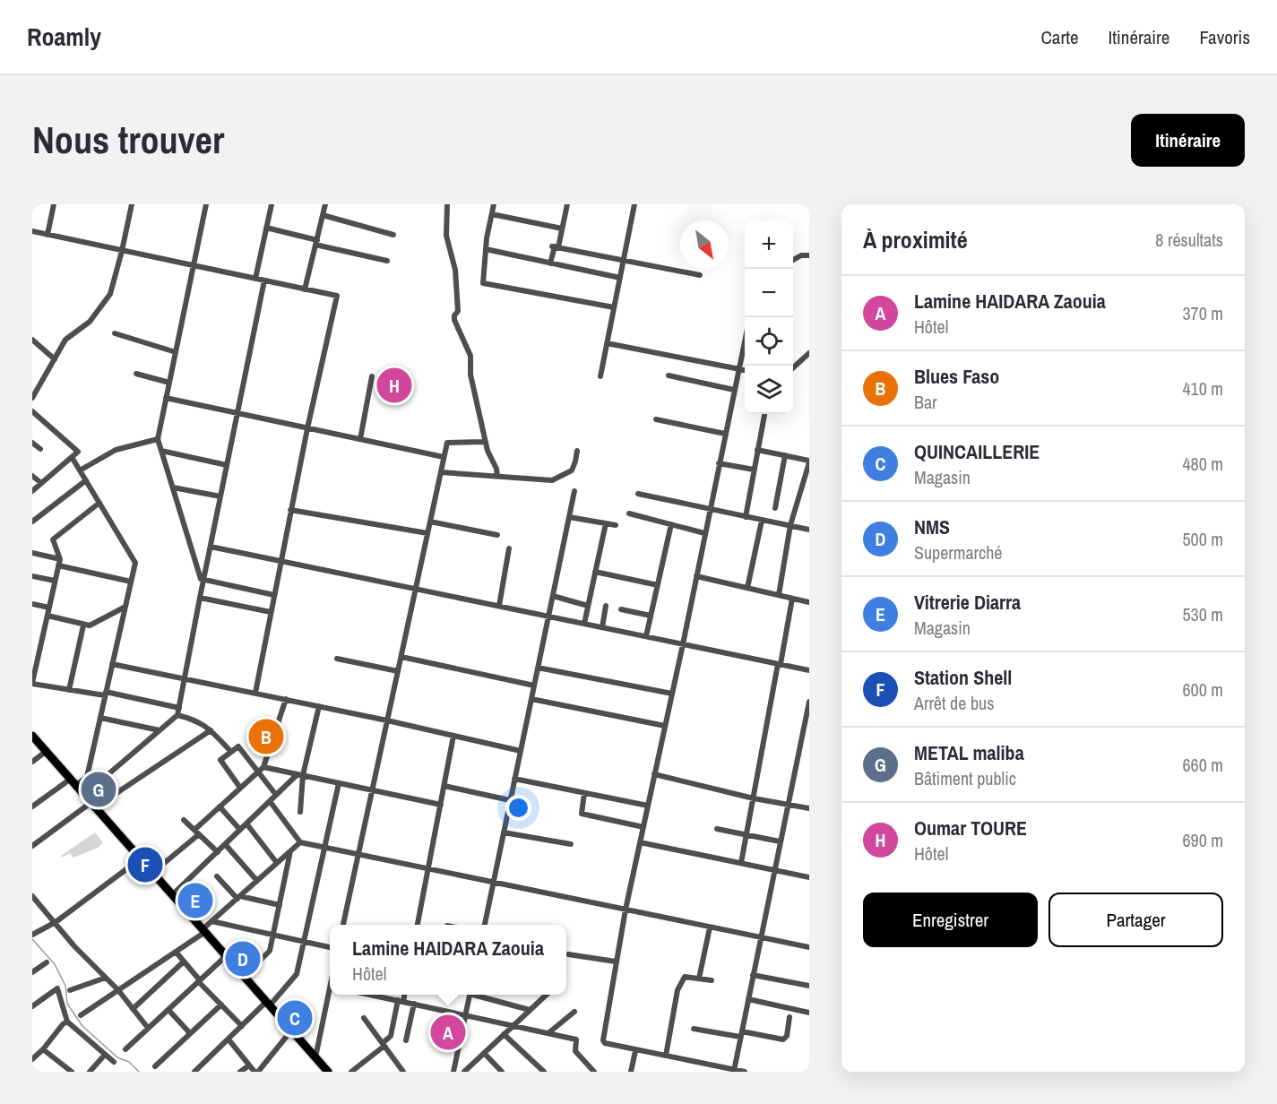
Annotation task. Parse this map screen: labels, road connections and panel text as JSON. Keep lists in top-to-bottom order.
{
  "north": "bottom right",
  "page": {
    "header": "Roamly",
    "nav": ["Carte", "Itinéraire", "Favoris"],
    "buttons": [
      "Itinéraire",
      ["Enregistrer", "Partager"]
    ],
    "title": "Nous trouver",
    "heading": ["À proximité", "8 résultats"],
    "map_buttons": ["+", "−"],
    "list": [
      {
        "mark": "A",
        "name": "Lamine HAIDARA Zaouia",
        "note": "Hôtel",
        "value": "370 m"
      },
      {
        "mark": "B",
        "name": "Blues Faso",
        "note": "Bar",
        "value": "410 m"
      },
      {
        "mark": "C",
        "name": "QUINCAILLERIE",
        "note": "Magasin",
        "value": "480 m"
      },
      {
        "mark": "D",
        "name": "NMS",
        "note": "Supermarché",
        "value": "500 m"
      },
      {
        "mark": "E",
        "name": "Vitrerie Diarra",
        "note": "Magasin",
        "value": "530 m"
      },
      {
        "mark": "F",
        "name": "Station Shell",
        "note": "Arrêt de bus",
        "value": "600 m"
      },
      {
        "mark": "G",
        "name": "METAL maliba",
        "note": "Bâtiment public",
        "value": "660 m"
      },
      {
        "mark": "H",
        "name": "Oumar TOURE",
        "note": "Hôtel",
        "value": "690 m"
      }
    ],
    "pins": [
      "H",
      "B",
      "G",
      "F",
      "E",
      "D",
      "C",
      "A"
    ],
    "popup": ["Lamine HAIDARA Zaouia", "Hôtel"]
  }
}
